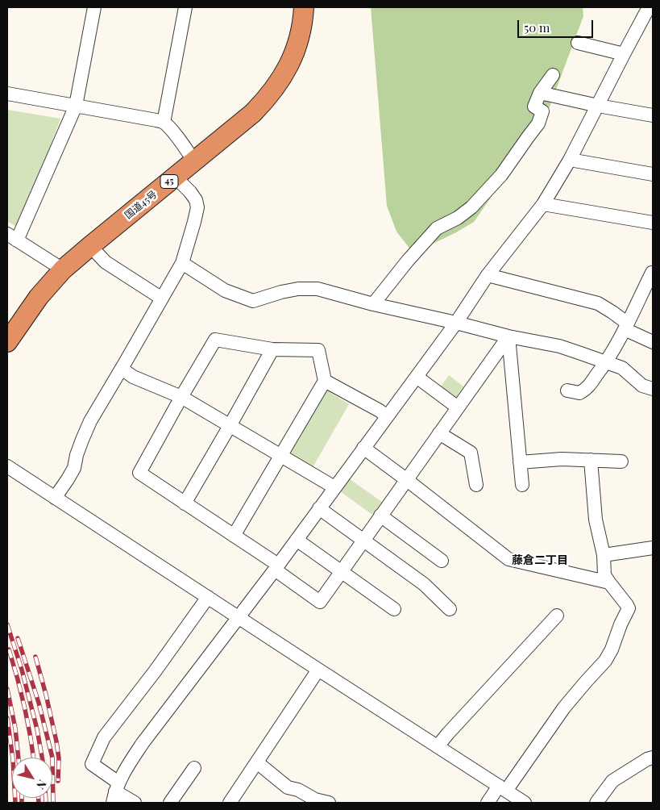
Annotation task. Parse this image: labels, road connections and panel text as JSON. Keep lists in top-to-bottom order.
{
  "streets": {
    "highway": ["45", "国道45号"]
  },
  "districts": ["藤倉二丁目"],
  "scale_bar": "50 m",
  "north": "bottom right"
}
